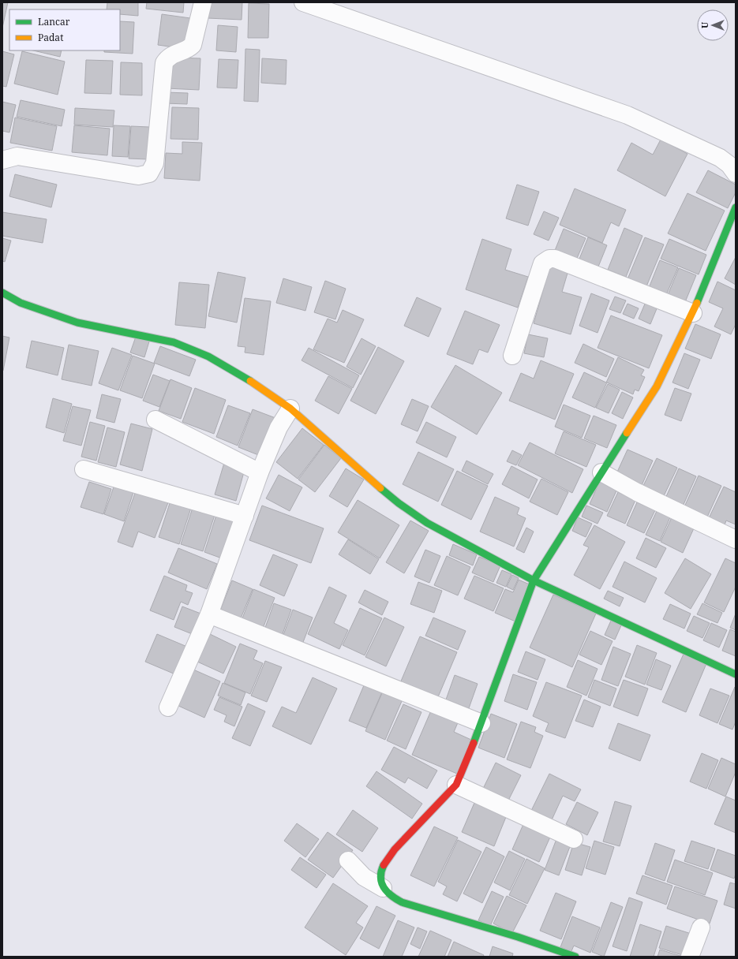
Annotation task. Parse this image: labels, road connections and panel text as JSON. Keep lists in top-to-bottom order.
{
  "legend": ["Lancar", "Padat"],
  "north": "left"
}
